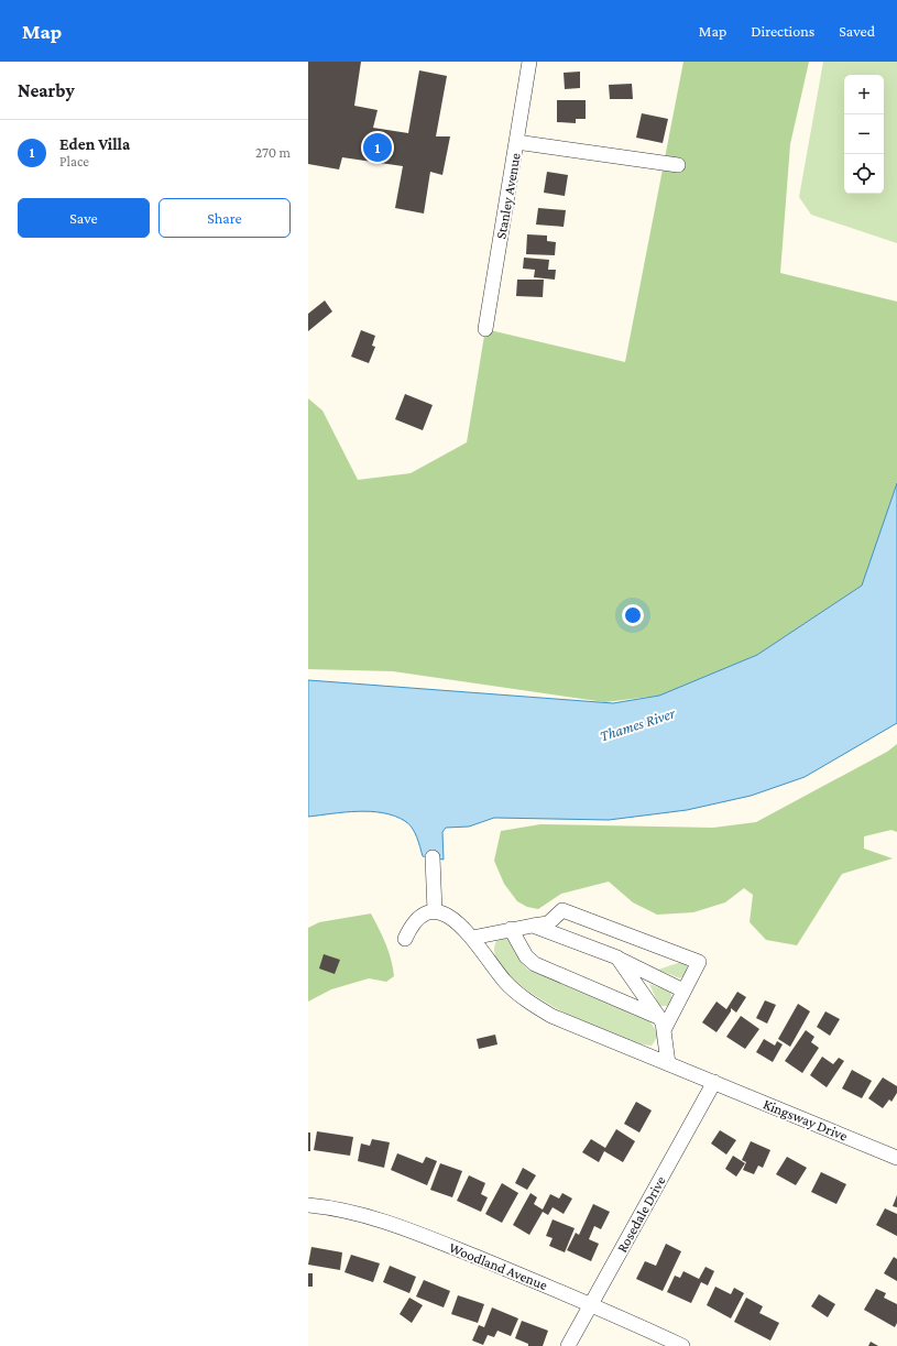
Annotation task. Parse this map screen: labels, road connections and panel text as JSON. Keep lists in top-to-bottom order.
{
  "streets": {
    "street": [
      "Stanley Avenue",
      "Kingsway Drive",
      "Rosedale Drive",
      "Woodland Avenue"
    ]
  },
  "crossings": [
    ["Kingsway Drive", "Rosedale Drive"],
    ["Rosedale Drive", "Woodland Avenue"]
  ],
  "water": ["Thames River"],
  "page": {
    "header": "Map",
    "nav": ["Map", "Directions", "Saved"],
    "heading": "Nearby",
    "map_buttons": ["+", "−"],
    "list": [
      {
        "mark": "1",
        "name": "Eden Villa",
        "note": "Place",
        "value": "270 m"
      }
    ],
    "pins": "1",
    "buttons": ["Save", "Share"]
  }
}
